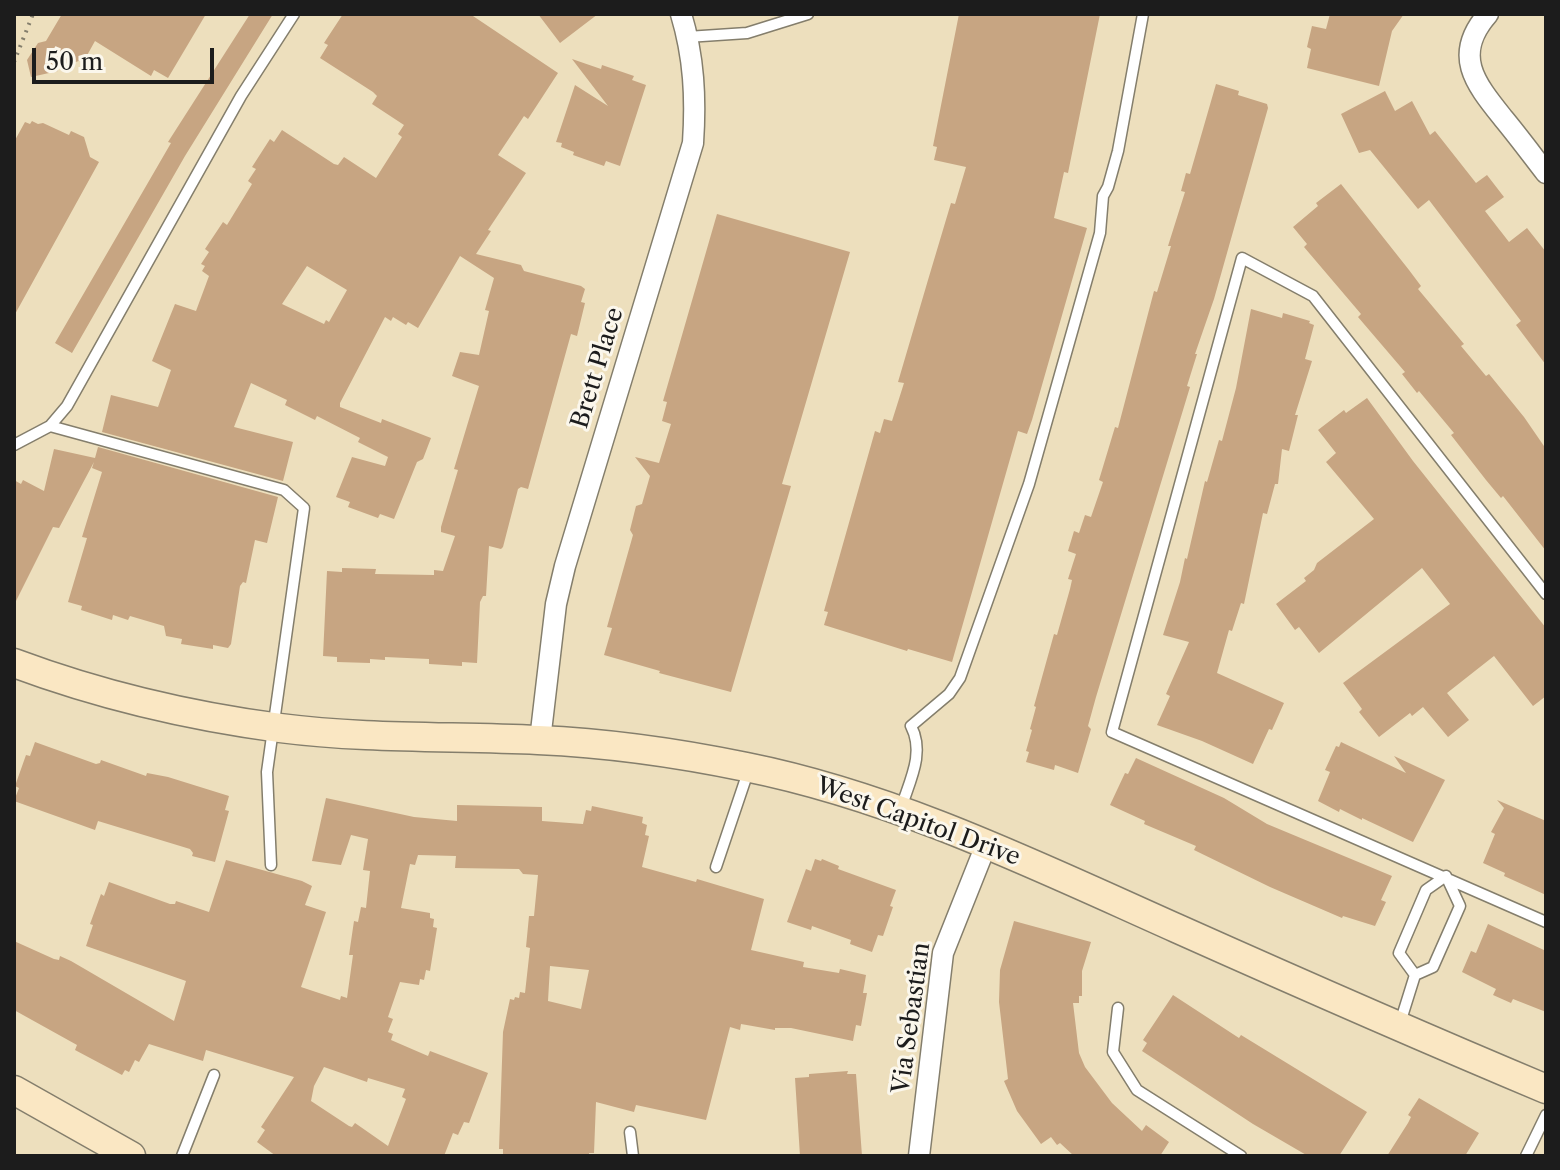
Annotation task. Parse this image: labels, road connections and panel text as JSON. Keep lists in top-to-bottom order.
{
  "streets": {
    "street": ["Brett Place", "West Capitol Drive", "Via Sebastian"]
  },
  "crossings": [
    ["Brett Place", "West Capitol Drive"],
    ["West Capitol Drive", "Via Sebastian"]
  ],
  "scale_bar": "50 m"
}
